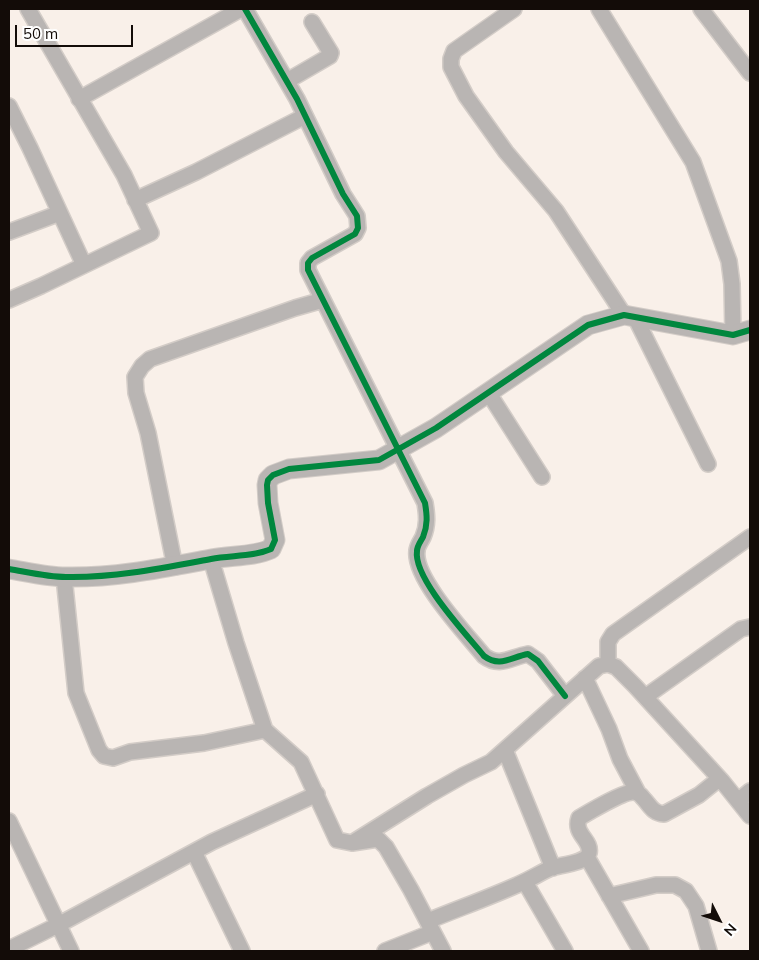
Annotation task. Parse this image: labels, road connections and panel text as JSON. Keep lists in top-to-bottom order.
{
  "scale_bar": "50 m",
  "north": "bottom right"
}
